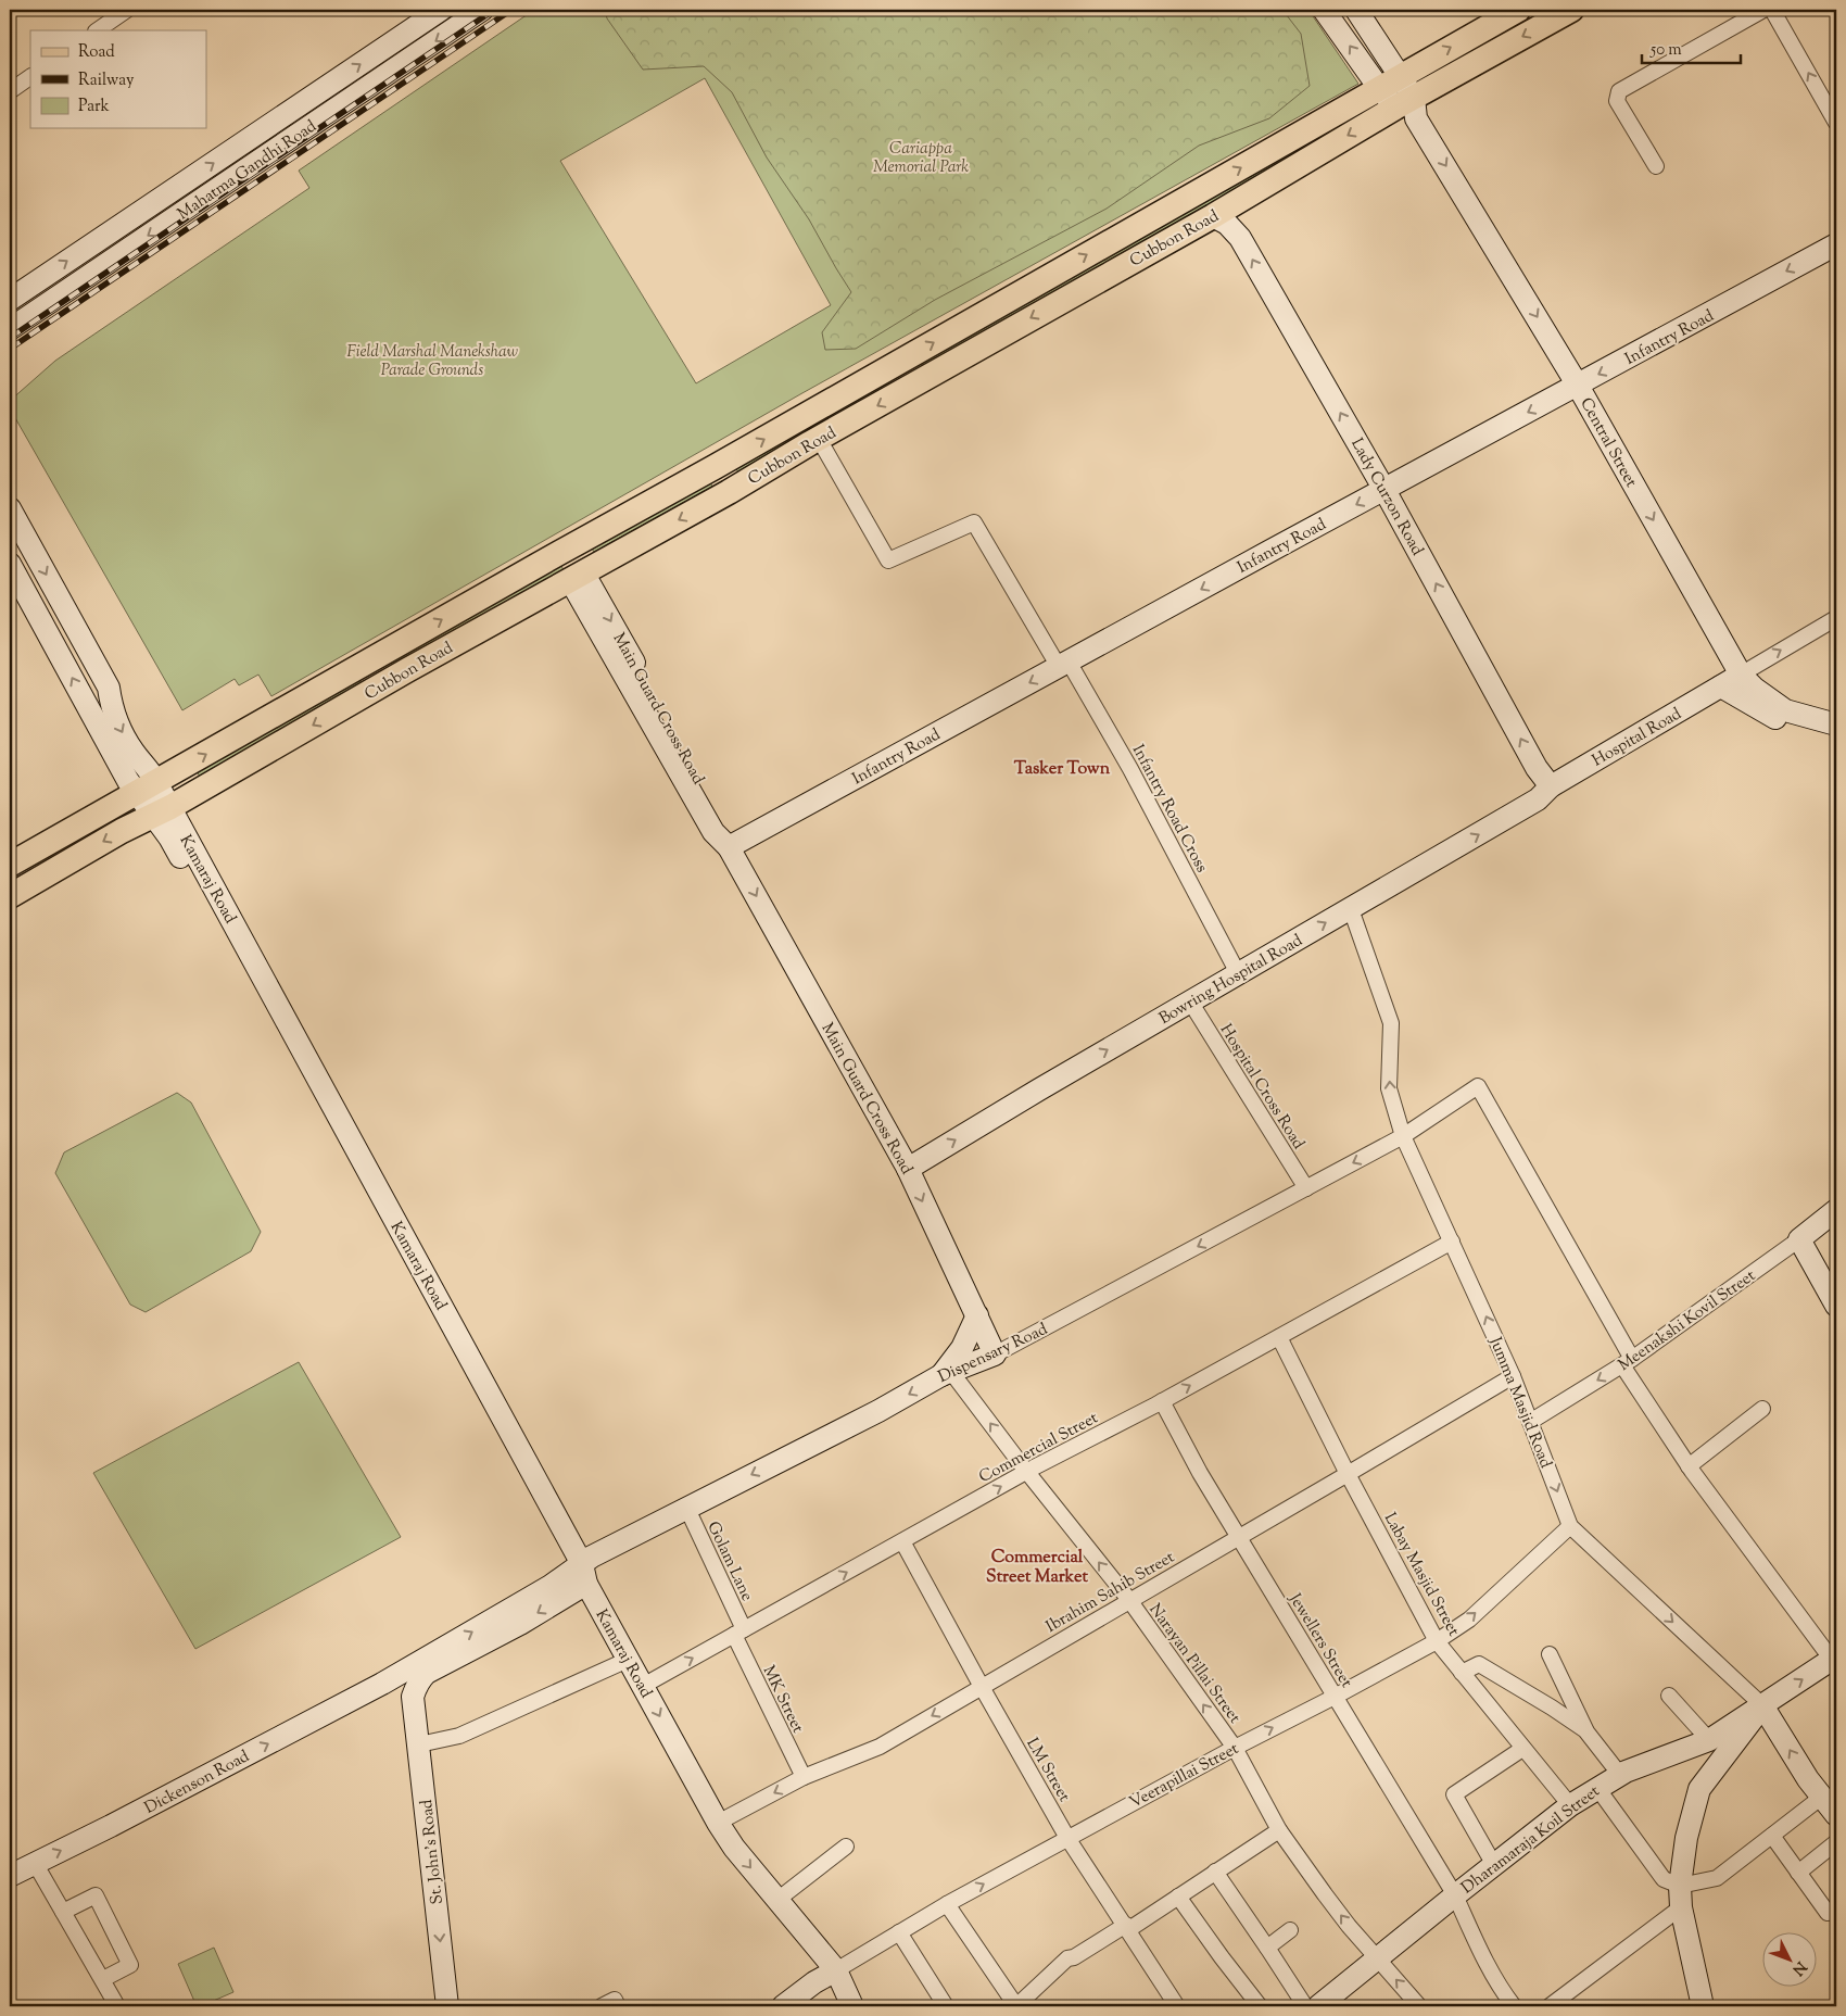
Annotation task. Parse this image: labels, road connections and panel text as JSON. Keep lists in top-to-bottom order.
{
  "streets": {
    "main road": ["Cubbon Road"],
    "street": [
      "Mahatma Gandhi Road",
      "Infantry Road",
      "Central Street",
      "Lady Curzon Road",
      "Main Guard Cross Road",
      "Hospital Road",
      "Infantry Road Cross",
      "Kamaraj Road",
      "Bowring Hospital Road",
      "Hospital Cross Road",
      "Meenakshi Kovil Street",
      "Dispensary Road",
      "Jumma Masjid Road",
      "Commercial Street",
      "Golam Lane",
      "Labay Masjid Street",
      "Ibrahim Sahib Street",
      "Jewellers Street",
      "Narayan Pillai Street",
      "MK Street",
      "LM Street",
      "Veerapillai Street",
      "Dickenson Road",
      "Dharamaraja Koil Street",
      "St. John's Road"
    ]
  },
  "crossings": [
    ["Cubbon Road", "Central Street"],
    ["Cubbon Road", "Lady Curzon Road"],
    ["Cubbon Road", "Main Guard Cross Road"],
    ["Cubbon Road", "Infantry Road Cross"],
    ["Cubbon Road", "Kamaraj Road"],
    ["Infantry Road", "Central Street"],
    ["Infantry Road", "Lady Curzon Road"],
    ["Infantry Road", "Main Guard Cross Road"],
    ["Infantry Road", "Infantry Road Cross"],
    ["Central Street", "Hospital Road"],
    ["Lady Curzon Road", "Hospital Road"],
    ["Lady Curzon Road", "Bowring Hospital Road"],
    ["Main Guard Cross Road", "Bowring Hospital Road"],
    ["Main Guard Cross Road", "Dispensary Road"],
    ["Hospital Road", "Bowring Hospital Road"],
    ["Infantry Road Cross", "Bowring Hospital Road"],
    ["Kamaraj Road", "Dispensary Road"],
    ["Kamaraj Road", "Commercial Street"],
    ["Kamaraj Road", "Ibrahim Sahib Street"],
    ["Kamaraj Road", "Veerapillai Street"],
    ["Kamaraj Road", "Dickenson Road"],
    ["Bowring Hospital Road", "Hospital Cross Road"],
    ["Bowring Hospital Road", "Jumma Masjid Road"],
    ["Hospital Cross Road", "Dispensary Road"],
    ["Meenakshi Kovil Street", "Dispensary Road"],
    ["Meenakshi Kovil Street", "Jumma Masjid Road"],
    ["Dispensary Road", "Jumma Masjid Road"],
    ["Dispensary Road", "Golam Lane"],
    ["Dispensary Road", "Narayan Pillai Street"],
    ["Dispensary Road", "Dickenson Road"],
    ["Jumma Masjid Road", "Commercial Street"],
    ["Jumma Masjid Road", "Ibrahim Sahib Street"],
    ["Jumma Masjid Road", "Veerapillai Street"],
    ["Jumma Masjid Road", "Dharamaraja Koil Street"],
    ["Commercial Street", "Golam Lane"],
    ["Commercial Street", "Labay Masjid Street"],
    ["Commercial Street", "Jewellers Street"],
    ["Commercial Street", "Narayan Pillai Street"],
    ["Commercial Street", "MK Street"],
    ["Commercial Street", "LM Street"],
    ["Golam Lane", "MK Street"],
    ["Labay Masjid Street", "Ibrahim Sahib Street"],
    ["Labay Masjid Street", "Veerapillai Street"],
    ["Labay Masjid Street", "Dharamaraja Koil Street"],
    ["Ibrahim Sahib Street", "Jewellers Street"],
    ["Ibrahim Sahib Street", "Narayan Pillai Street"],
    ["Ibrahim Sahib Street", "MK Street"],
    ["Ibrahim Sahib Street", "LM Street"],
    ["Jewellers Street", "Veerapillai Street"],
    ["Jewellers Street", "Dharamaraja Koil Street"],
    ["Narayan Pillai Street", "Veerapillai Street"],
    ["Narayan Pillai Street", "Dharamaraja Koil Street"],
    ["LM Street", "Veerapillai Street"]
  ],
  "one_way": [
    "Infantry Road",
    "Lady Curzon Road",
    "Bowring Hospital Road",
    "Dispensary Road",
    "Commercial Street",
    "St. John's Road"
  ],
  "districts": ["Tasker Town", "Commercial Street Market"],
  "parks": ["Cariappa Memorial Park", "Field Marshal Manekshaw Parade Grounds"],
  "legend": ["Road", "Railway", "Park"],
  "scale_bar": "50 m",
  "north": "bottom right"
}
